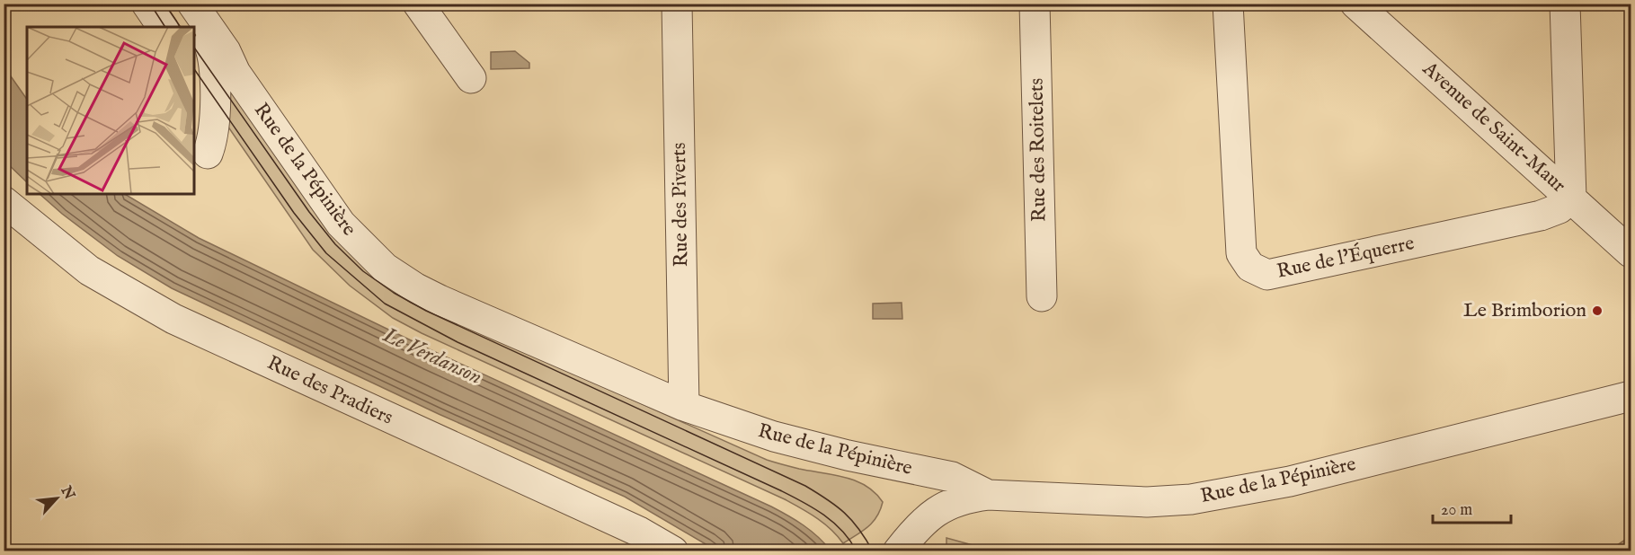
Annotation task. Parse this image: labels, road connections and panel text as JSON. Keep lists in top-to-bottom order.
{
  "streets": {
    "street": [
      "Avenue de Saint-Maur",
      "Rue des Roitelets",
      "Rue de la Pépinière",
      "Rue des Piverts",
      "Rue de l'Équerre",
      "Rue des Pradiers"
    ]
  },
  "crossings": [
    ["Avenue de Saint-Maur", "Rue de l'Équerre"],
    ["Rue de la Pépinière", "Rue des Piverts"]
  ],
  "water": ["Le Verdanson"],
  "places": ["Le Brimborion"],
  "scale_bar": "20 m",
  "north": "top right"
}
